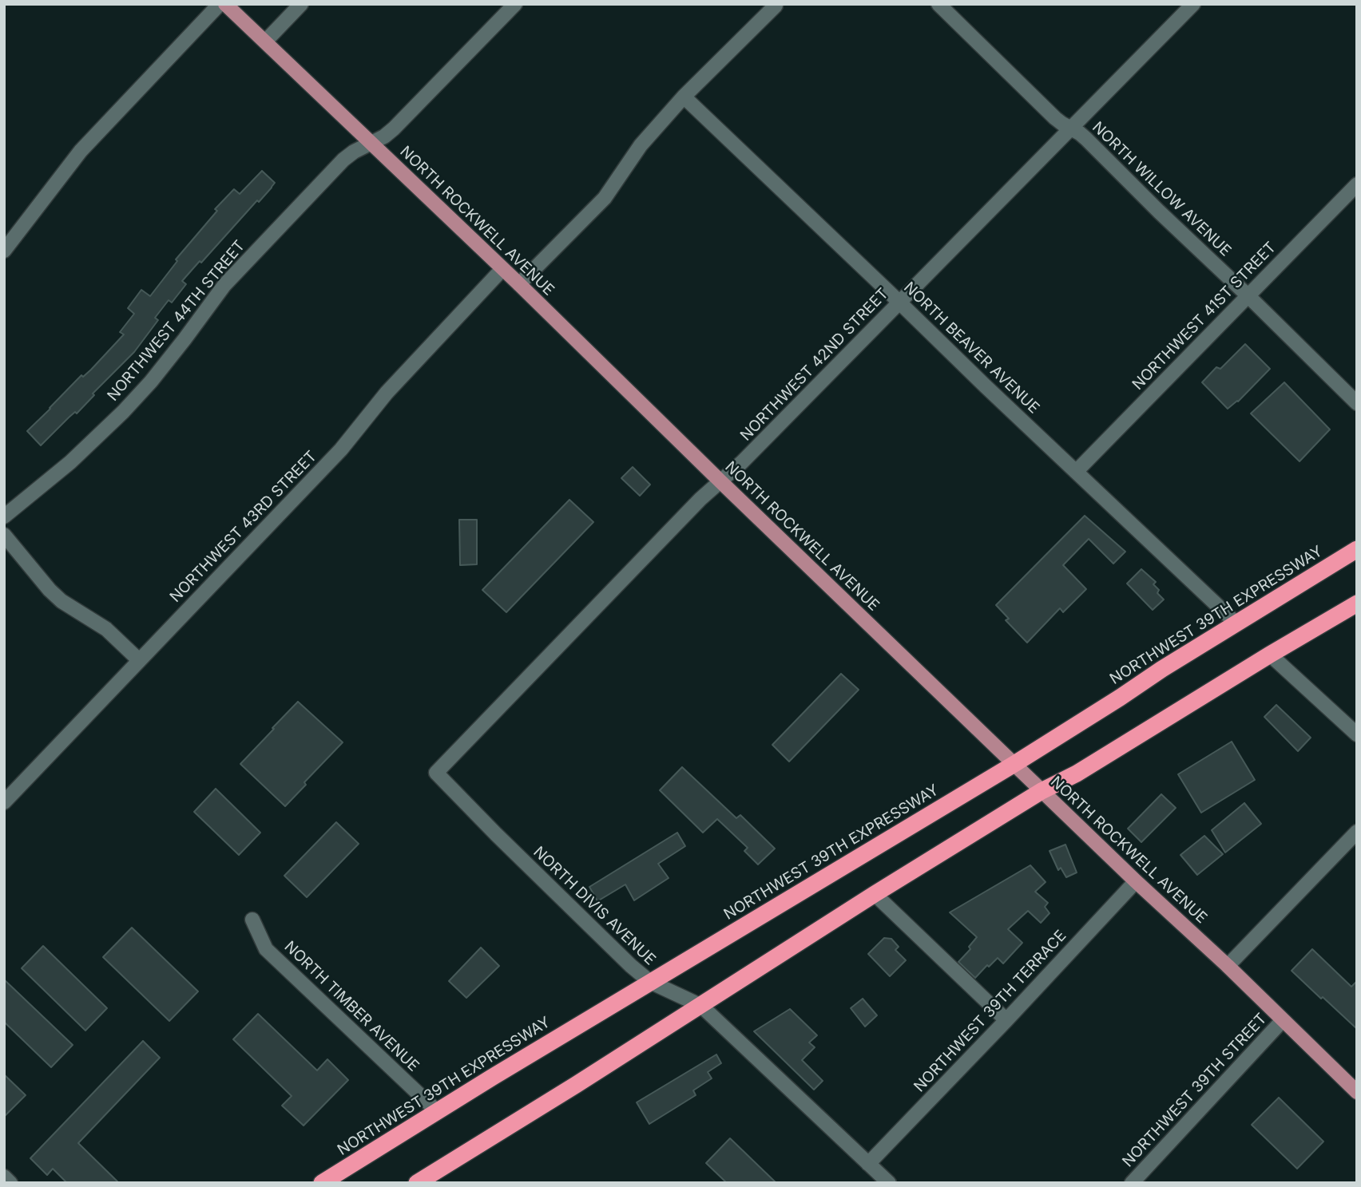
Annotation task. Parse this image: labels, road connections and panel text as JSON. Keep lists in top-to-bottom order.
{
  "streets": {
    "highway": ["NORTHWEST 39TH EXPRESSWAY"],
    "main road": ["NORTH ROCKWELL AVENUE"],
    "street": [
      "NORTH WILLOW AVENUE",
      "NORTHWEST 41ST STREET",
      "NORTHWEST 44TH STREET",
      "NORTH BEAVER AVENUE",
      "NORTHWEST 42ND STREET",
      "NORTHWEST 43RD STREET",
      "NORTH DIVIS AVENUE",
      "NORTH TIMBER AVENUE",
      "NORTHWEST 39TH TERRACE",
      "NORTHWEST 39TH STREET"
    ]
  },
  "crossings": [
    ["NORTH WILLOW AVENUE", "NORTHWEST 41ST STREET"],
    ["NORTH WILLOW AVENUE", "NORTHWEST 42ND STREET"],
    ["NORTH ROCKWELL AVENUE", "NORTHWEST 44TH STREET"],
    ["NORTH ROCKWELL AVENUE", "NORTHWEST 42ND STREET"],
    ["NORTH ROCKWELL AVENUE", "NORTHWEST 43RD STREET"],
    ["NORTH ROCKWELL AVENUE", "NORTHWEST 39TH EXPRESSWAY"],
    ["NORTH ROCKWELL AVENUE", "NORTHWEST 39TH TERRACE"],
    ["NORTH ROCKWELL AVENUE", "NORTHWEST 39TH STREET"],
    ["NORTHWEST 41ST STREET", "NORTH BEAVER AVENUE"],
    ["NORTH BEAVER AVENUE", "NORTHWEST 42ND STREET"],
    ["NORTH BEAVER AVENUE", "NORTHWEST 39TH EXPRESSWAY"],
    ["NORTHWEST 42ND STREET", "NORTH DIVIS AVENUE"],
    ["NORTHWEST 39TH EXPRESSWAY", "NORTH DIVIS AVENUE"],
    ["NORTHWEST 39TH EXPRESSWAY", "NORTH TIMBER AVENUE"],
    ["NORTH DIVIS AVENUE", "NORTHWEST 39TH TERRACE"]
  ]
}
